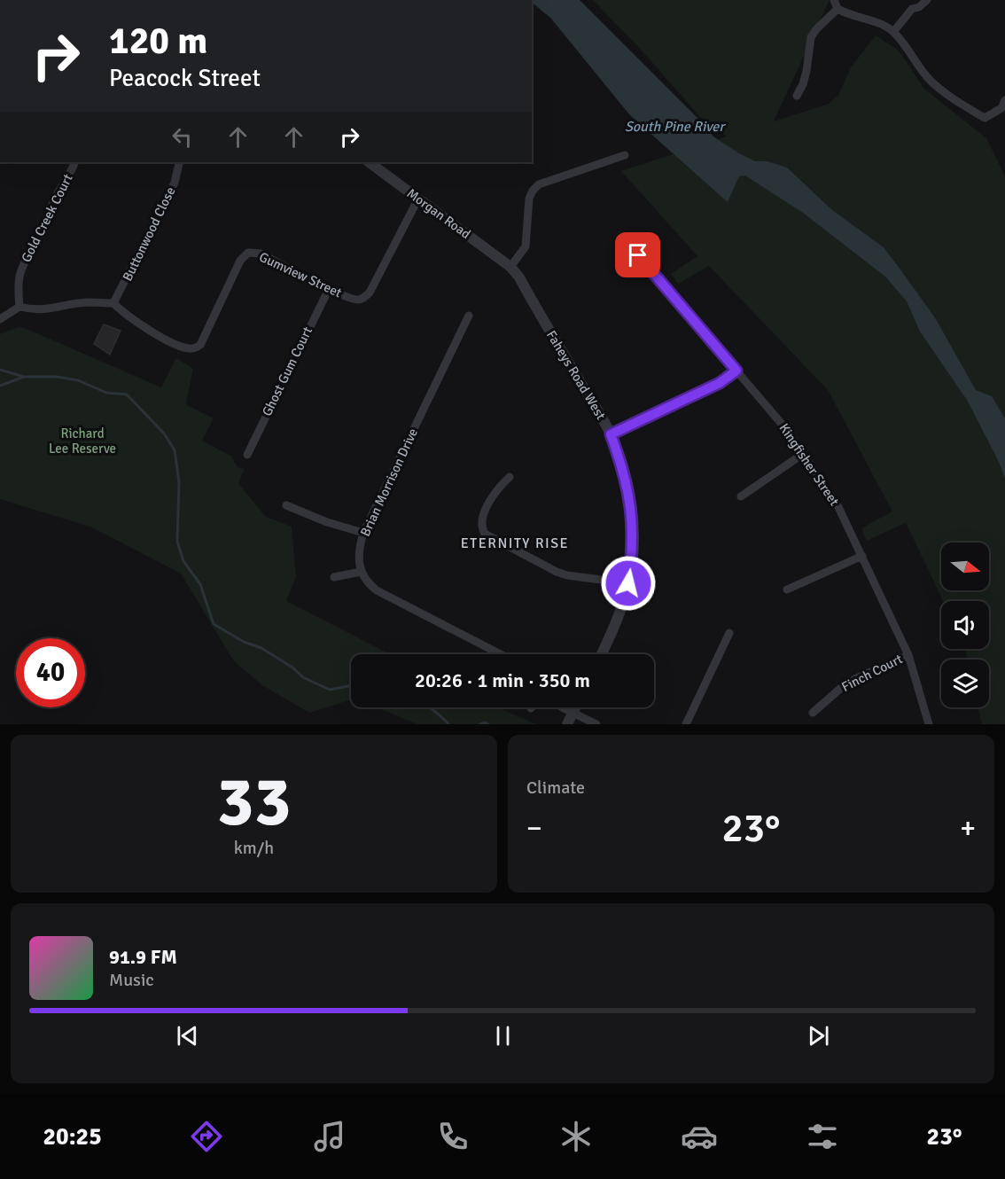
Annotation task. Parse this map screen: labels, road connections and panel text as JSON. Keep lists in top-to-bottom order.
{
  "streets": {
    "street": [
      "Morgan Road",
      "Gold Creek Court",
      "Buttonwood Close",
      "Gumview Street",
      "Ghost Gum Court",
      "Faheys Road West",
      "Kingfisher Street",
      "Brian Morrison Drive",
      "Finch Court"
    ]
  },
  "crossings": [
    ["Morgan Road", "Gumview Street"],
    ["Morgan Road", "Faheys Road West"],
    ["Buttonwood Close", "Gumview Street"],
    ["Gumview Street", "Ghost Gum Court"],
    ["Kingfisher Street", "Finch Court"]
  ],
  "districts": ["ETERNITY RISE"],
  "water": ["South Pine River"],
  "parks": ["Richard Lee Reserve"],
  "north": "right",
  "page": {
    "turn": ["120 m", "Peacock Street"],
    "limit": "40",
    "trip": "20:26 · 1 min · 350 m",
    "tile": [
      ["33", "km/h"],
      "Climate"
    ],
    "heat": ["−", "23°", "+"],
    "song": ["91.9 FM", "Music"],
    "tabs": ["20:25", "23°"]
  }
}
